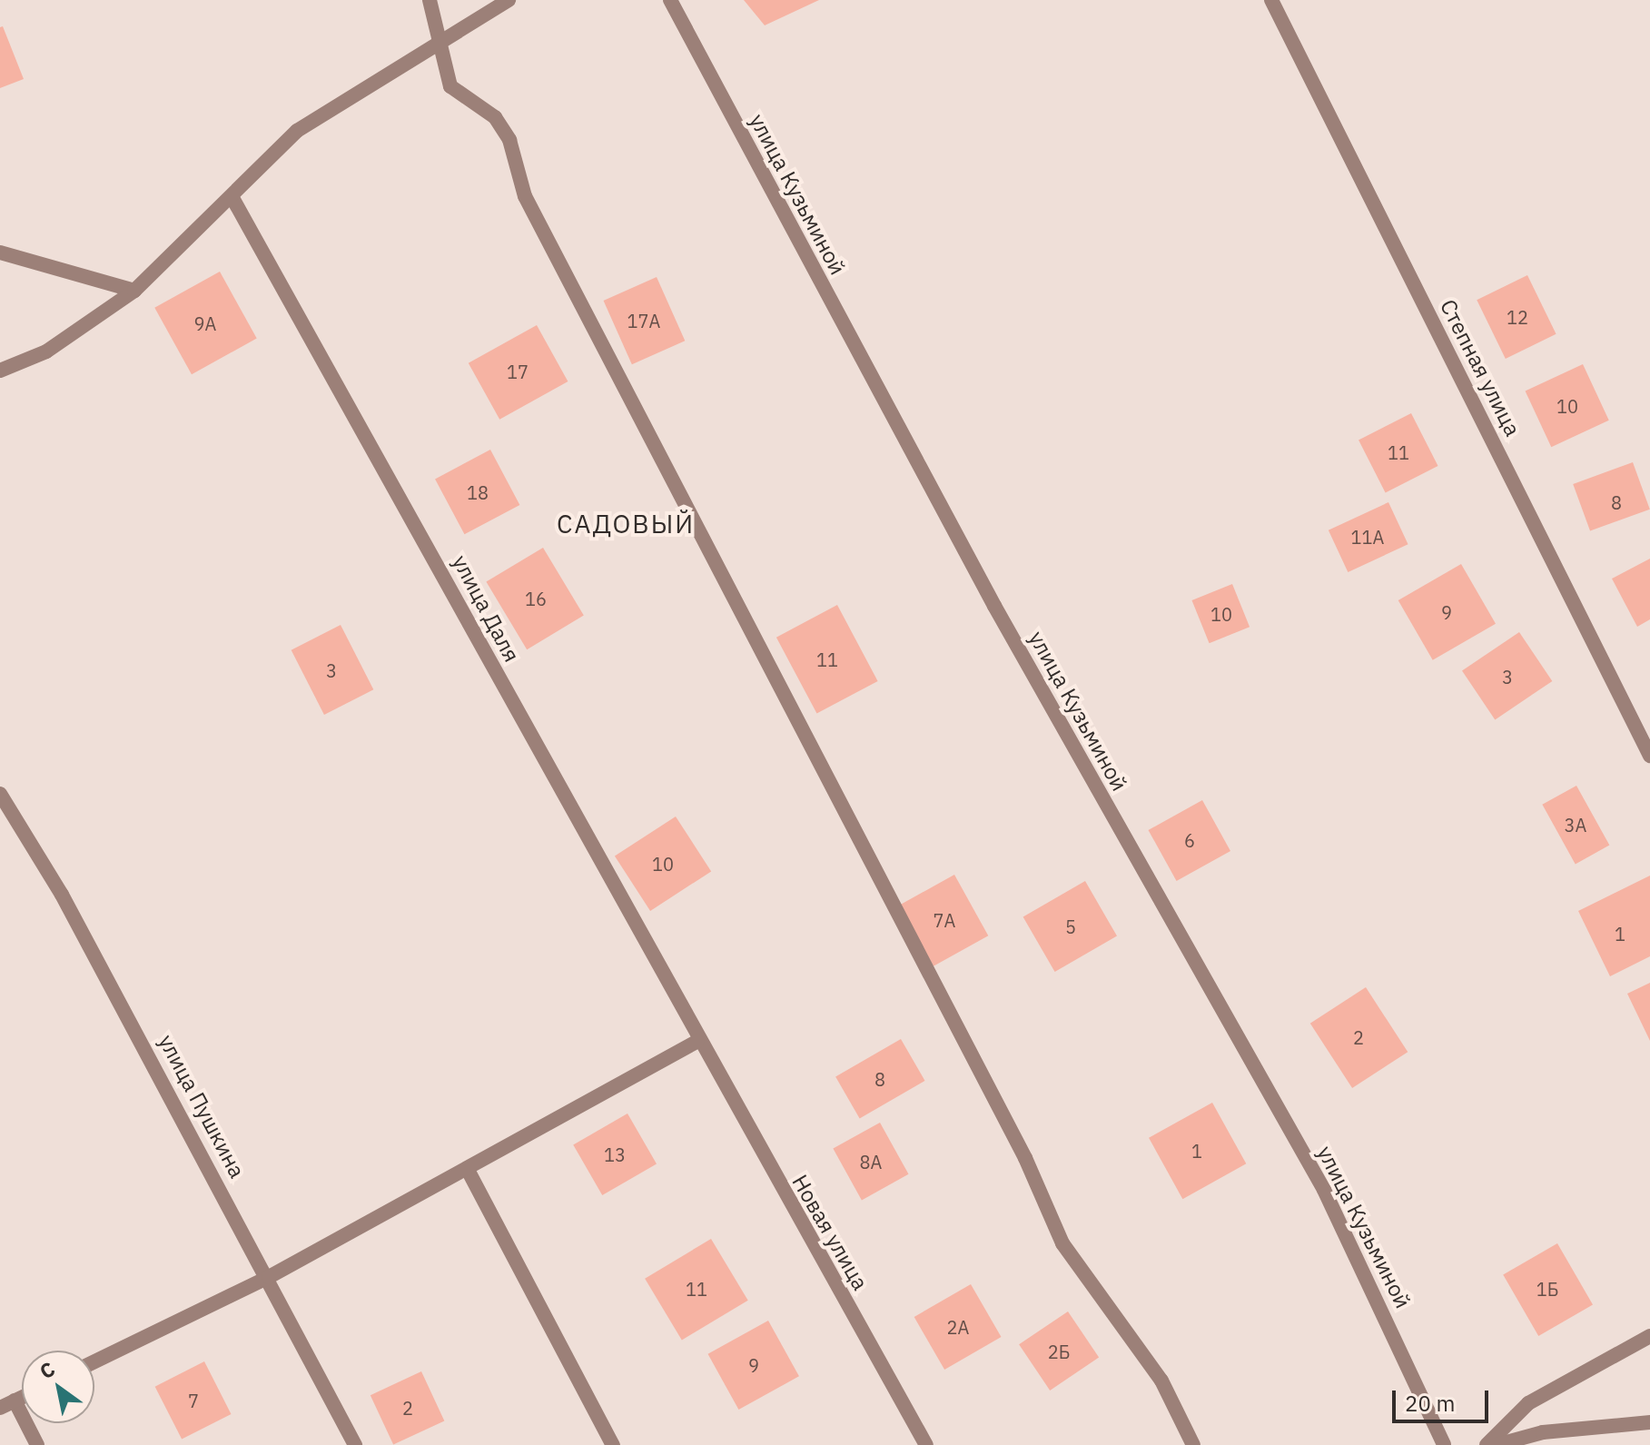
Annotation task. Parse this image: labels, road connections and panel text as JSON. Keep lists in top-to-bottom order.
{
  "streets": {
    "street": [
      "улица Кузьминой",
      "Степная улица",
      "улица Даля",
      "улица Пушкина",
      "Новая улица"
    ]
  },
  "crossings": [
    ["улица Даля", "Новая улица"]
  ],
  "districts": ["САДОВЫЙ"],
  "house_numbers": [
    "12",
    "17А",
    "9А",
    "17",
    "10",
    "11",
    "18",
    "8",
    "11А",
    "16",
    "9",
    "10",
    "11",
    "3",
    "3",
    "3А",
    "6",
    "10",
    "7А",
    "5",
    "1",
    "2",
    "8",
    "1",
    "13",
    "8А",
    "11",
    "1Б",
    "2А",
    "2Б",
    "9",
    "7",
    "2"
  ],
  "scale_bar": "20 m",
  "north": "top left"
}
